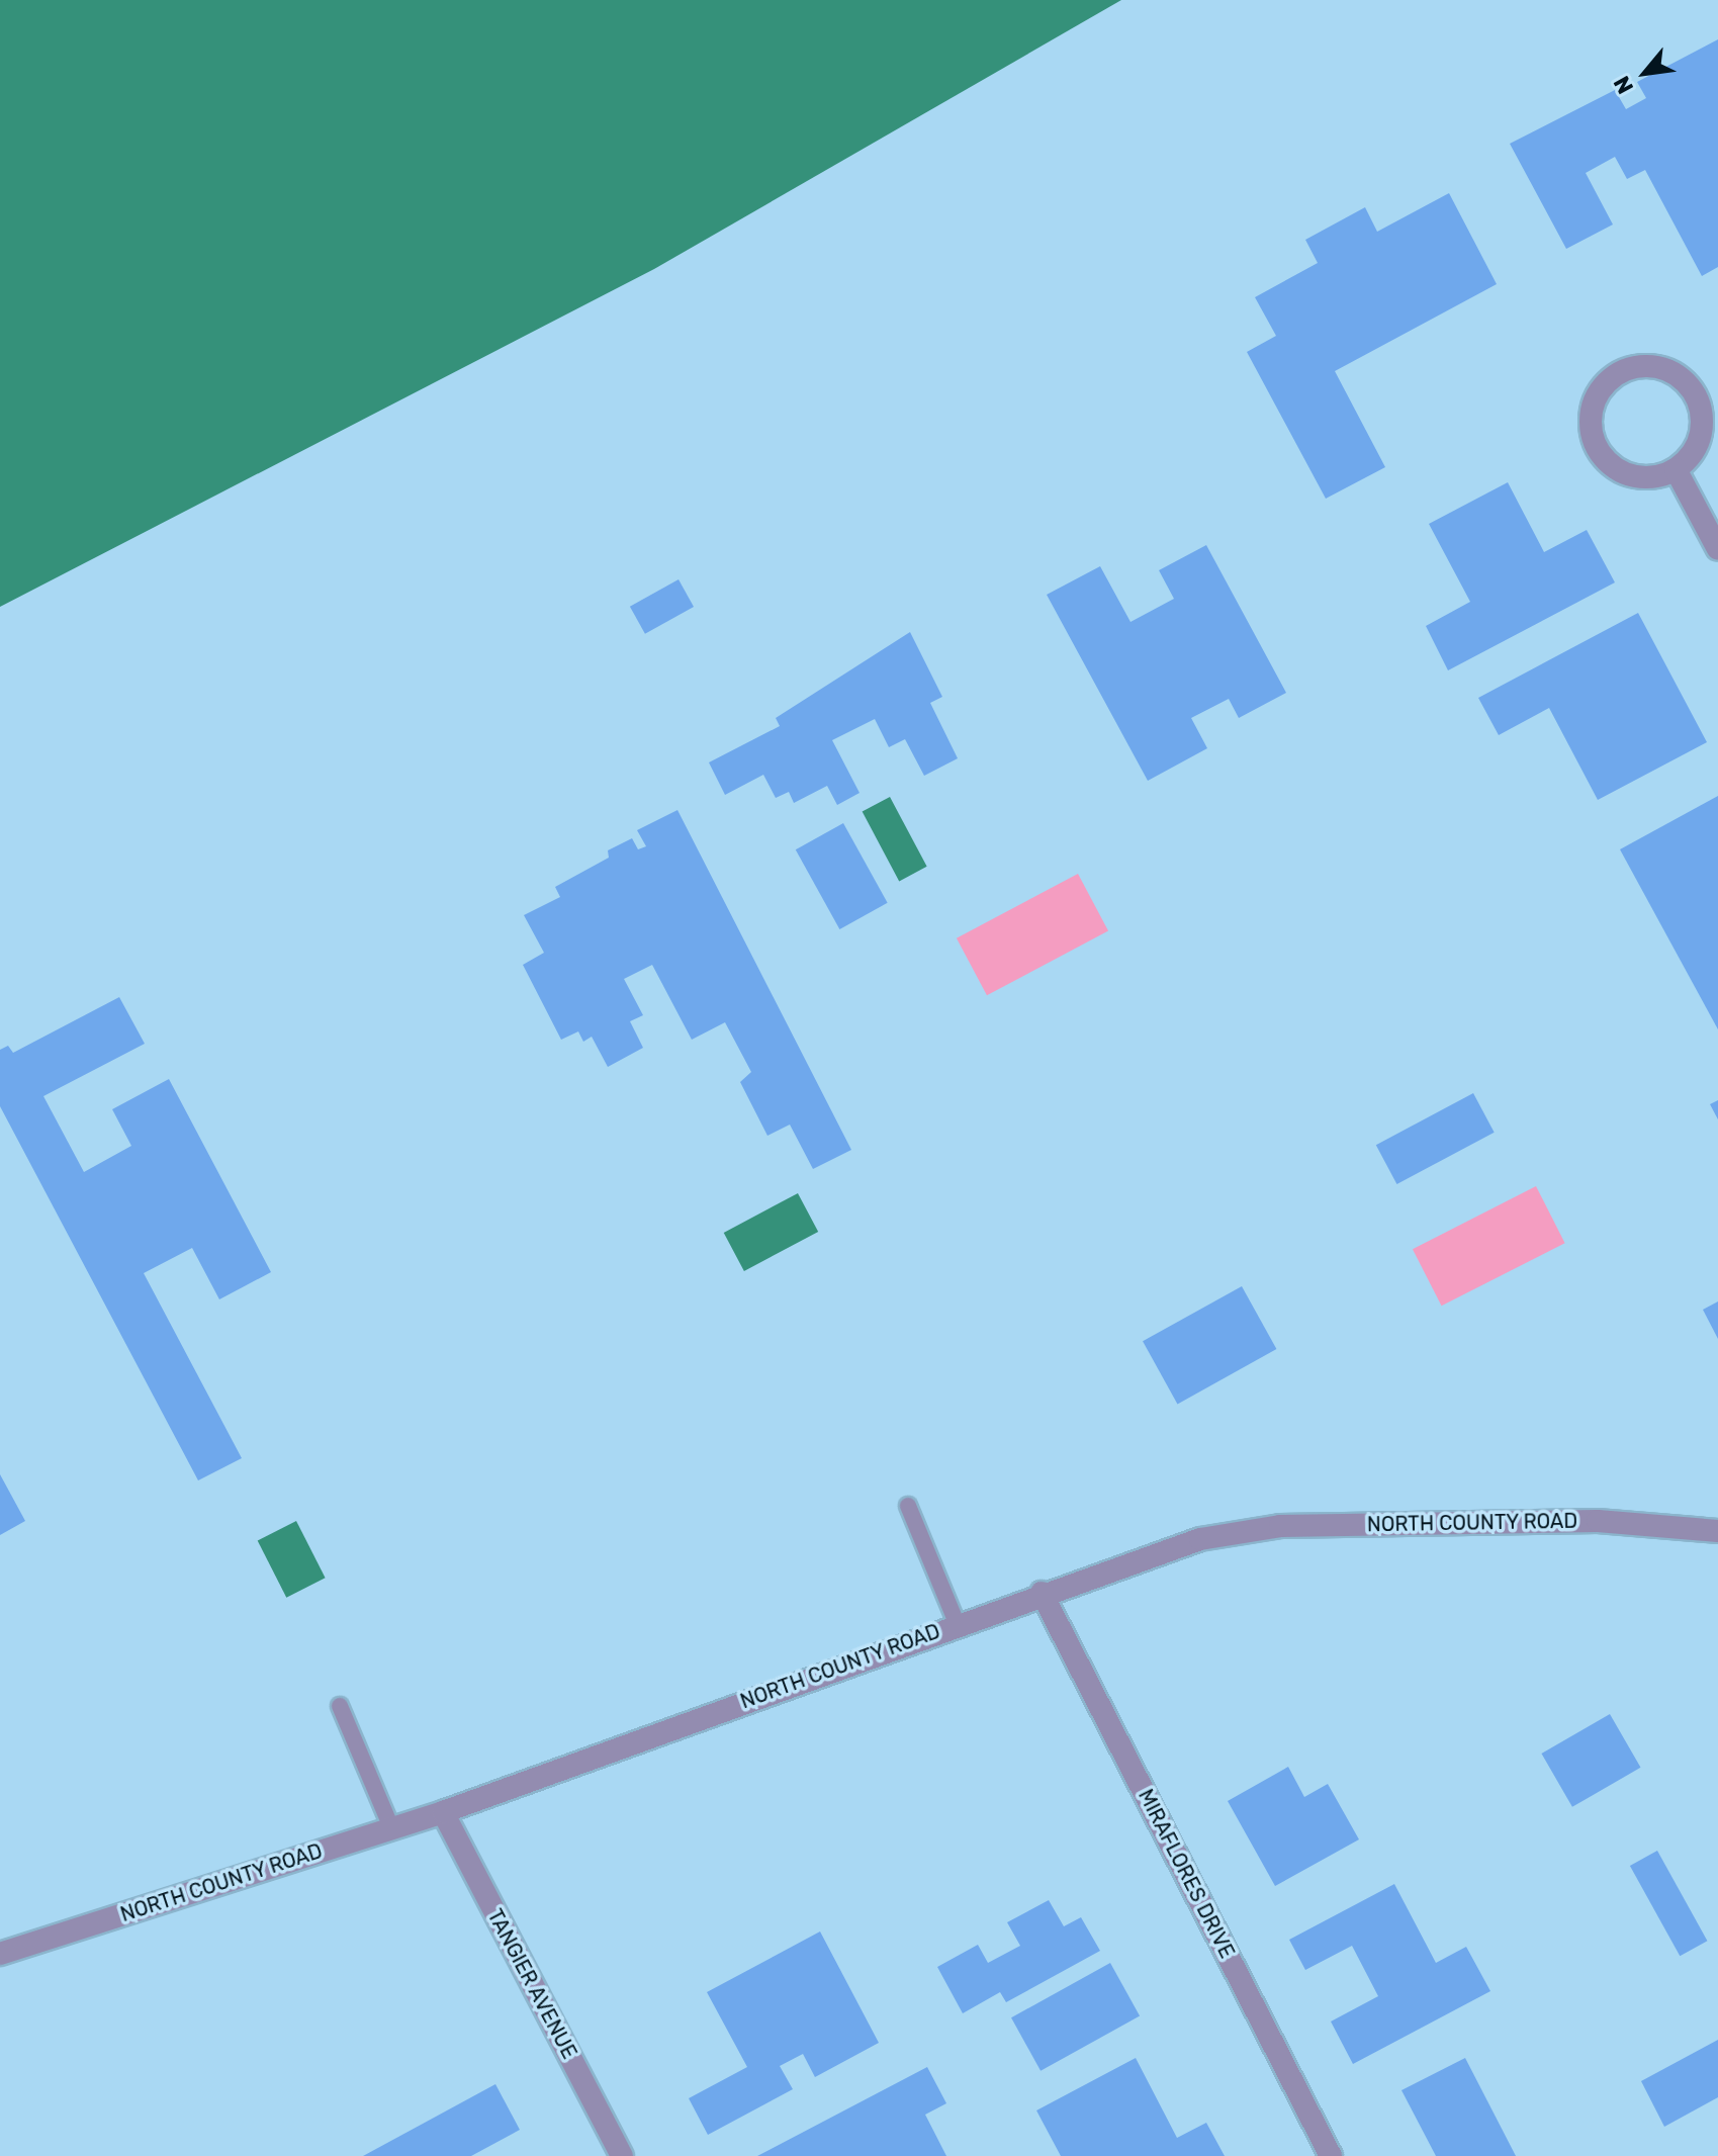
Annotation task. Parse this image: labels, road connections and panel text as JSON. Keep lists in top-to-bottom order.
{
  "streets": {
    "street": ["NORTH COUNTY ROAD", "MIRAFLORES DRIVE", "TANGIER AVENUE"]
  },
  "crossings": [
    ["NORTH COUNTY ROAD", "MIRAFLORES DRIVE"],
    ["NORTH COUNTY ROAD", "TANGIER AVENUE"]
  ],
  "north": "bottom left"
}
